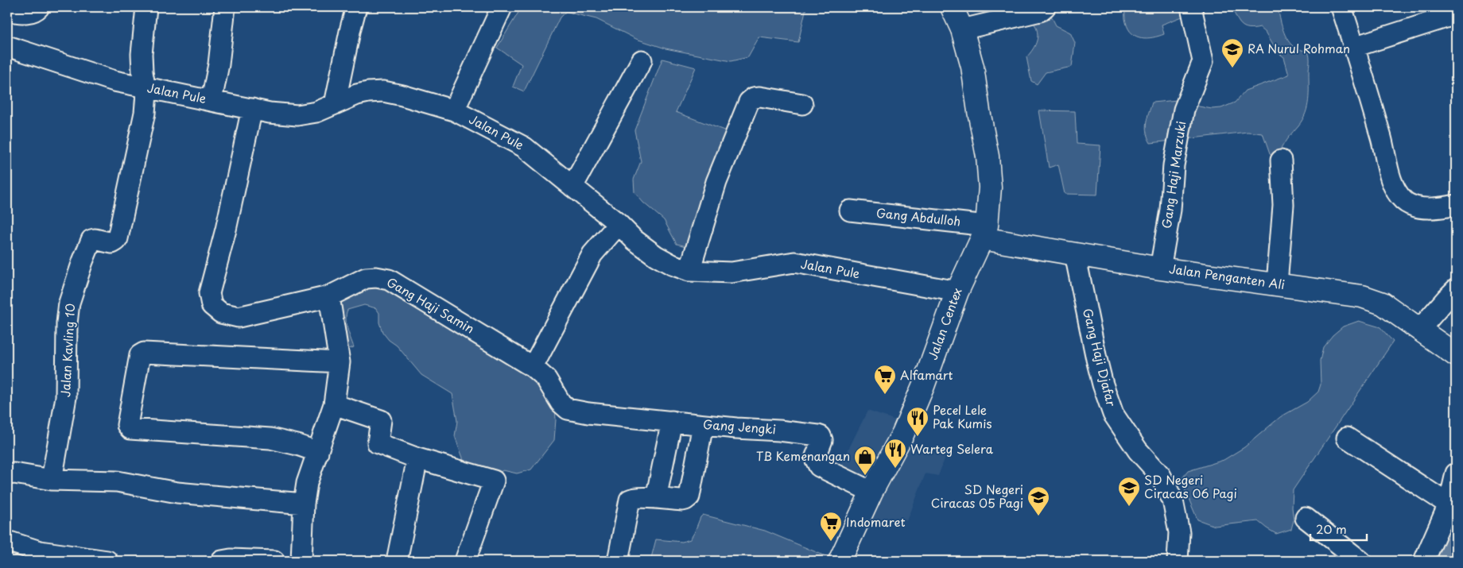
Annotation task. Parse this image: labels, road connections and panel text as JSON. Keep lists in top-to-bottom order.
{
  "streets": {
    "street": [
      "Jalan Pule",
      "Gang Haji Marzuki",
      "Gang Abdulloh",
      "Jalan Penganten Ali",
      "Gang Haji Samin",
      "Jalan Centex",
      "Jalan Kavling 10",
      "Gang Haji Djafar",
      "Gang Jengki"
    ]
  },
  "crossings": [
    ["Jalan Pule", "Gang Haji Samin"],
    ["Jalan Pule", "Jalan Centex"],
    ["Jalan Pule", "Jalan Kavling 10"],
    ["Gang Haji Marzuki", "Jalan Penganten Ali"],
    ["Gang Abdulloh", "Jalan Penganten Ali"],
    ["Gang Abdulloh", "Jalan Centex"],
    ["Jalan Penganten Ali", "Jalan Centex"],
    ["Jalan Penganten Ali", "Gang Haji Djafar"],
    ["Gang Haji Samin", "Gang Jengki"],
    ["Jalan Centex", "Gang Jengki"]
  ],
  "places": {
    "school or university": ["RA Nurul Rohman", "SD Negeri Ciracas 06 Pagi", "SD Negeri Ciracas 05 Pagi"],
    "supermarket": ["Alfamart", "Indomaret"],
    "restaurant": ["Pecel Lele Pak Kumis", "Warteg Selera"],
    "shop": ["TB Kemenangan"]
  },
  "scale_bar": "20 m"
}
